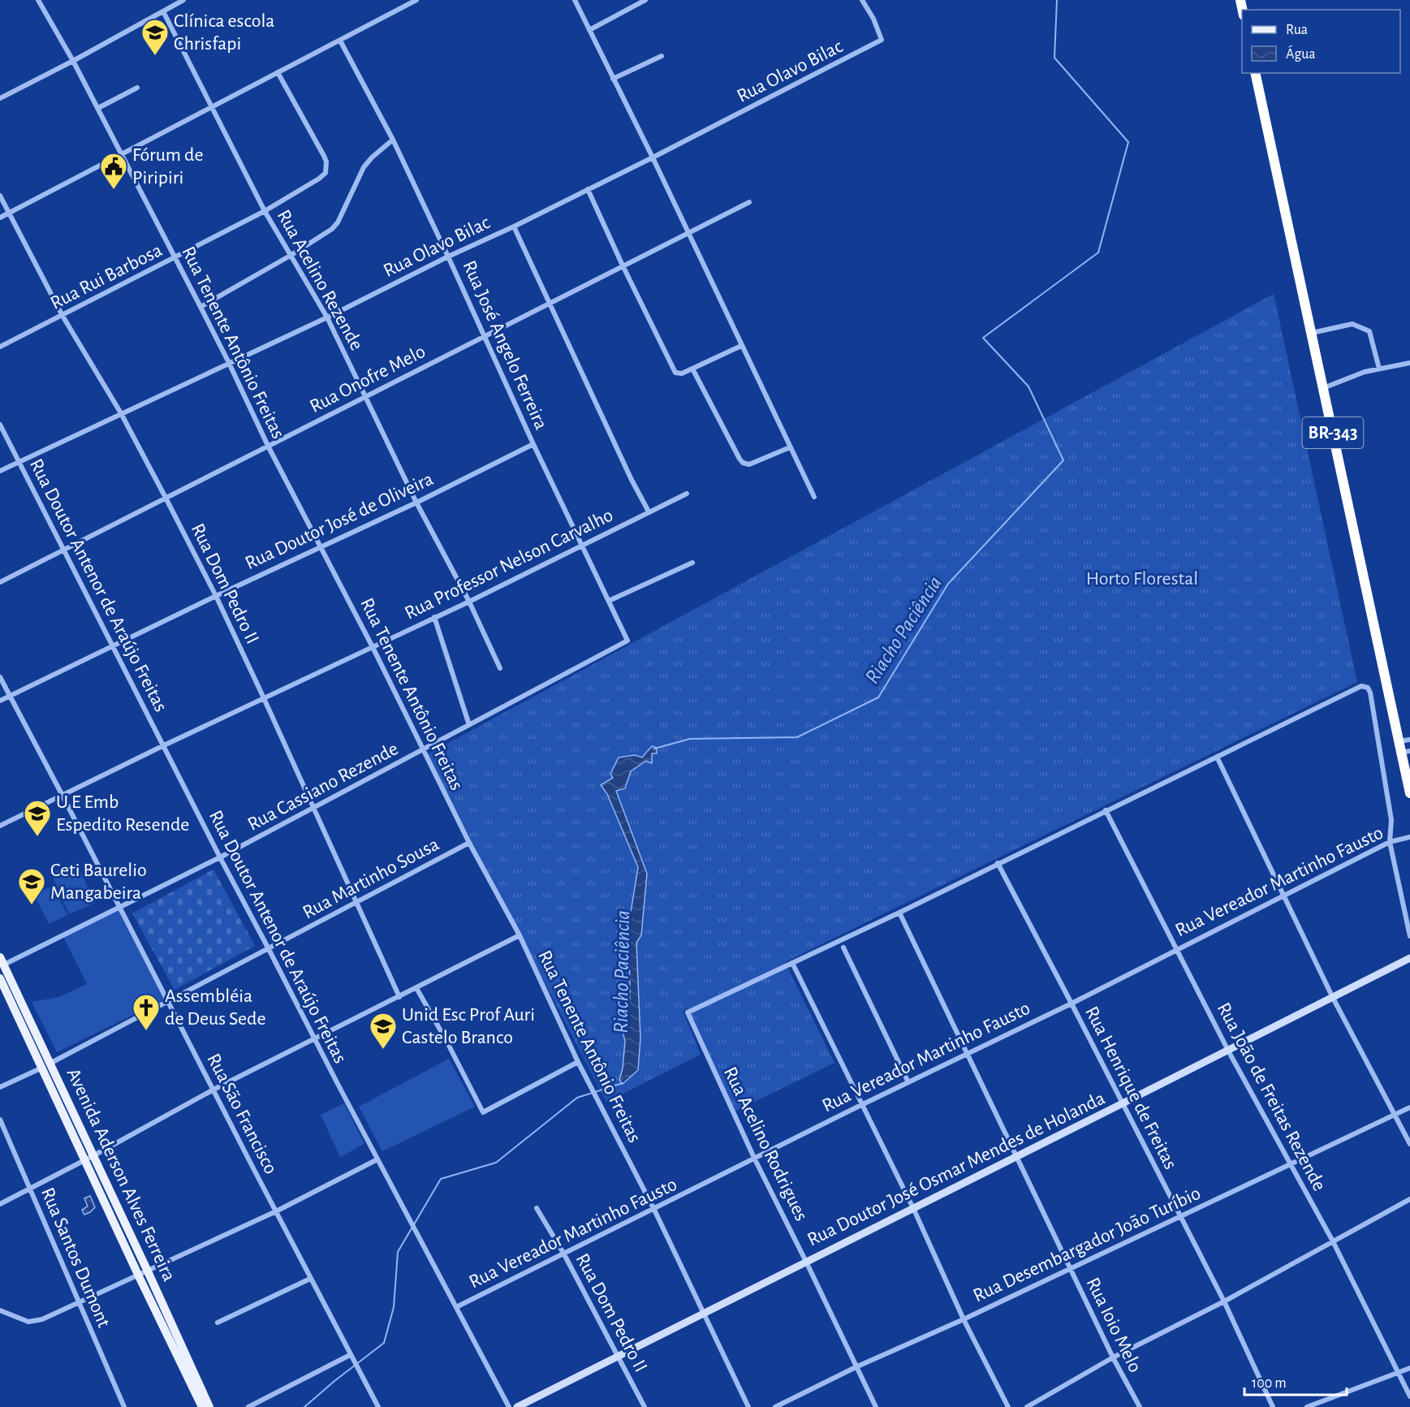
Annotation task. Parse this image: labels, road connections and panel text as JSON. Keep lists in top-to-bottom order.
{
  "streets": {
    "highway": ["BR-343"],
    "main road": ["Avenida Aderson Alves Ferreira"],
    "street": [
      "Rua Olavo Bilac",
      "Rua Rui Barbosa",
      "Rua Acelino Rezende",
      "Rua Tenente Antônio Freitas",
      "Rua José Angelo Ferreira",
      "Rua Onofre Melo",
      "Rua Doutor José de Oliveira",
      "Rua Professor Nelson Carvalho",
      "Rua Dom Pedro II",
      "Rua Doutor Antenor de Araújo Freitas",
      "Rua Cassiano Rezende",
      "Rua Martinho Sousa",
      "Rua Vereador Martinho Fausto",
      "Rua Henrique de Freitas",
      "Rua João de Freitas Rezende",
      "Rua São Francisco",
      "Rua Acelino Rodrigues",
      "Rua Doutor José Osmar Mendes de Holanda",
      "Rua Desembargador João Turíbio",
      "Rua Santos Dumont",
      "Rua Ioio Melo"
    ]
  },
  "crossings": [
    ["Rua Olavo Bilac", "Rua Acelino Rezende"],
    ["Rua Olavo Bilac", "Rua Tenente Antônio Freitas"],
    ["Rua Olavo Bilac", "Rua José Angelo Ferreira"],
    ["Rua Olavo Bilac", "Rua Dom Pedro II"],
    ["Rua Olavo Bilac", "Rua Doutor Antenor de Araújo Freitas"],
    ["Rua Rui Barbosa", "Rua Acelino Rezende"],
    ["Rua Rui Barbosa", "Rua Tenente Antônio Freitas"],
    ["Rua Rui Barbosa", "Rua Dom Pedro II"],
    ["Rua Acelino Rezende", "Rua Onofre Melo"],
    ["Rua Acelino Rezende", "Rua Doutor José de Oliveira"],
    ["Rua Acelino Rezende", "Rua Professor Nelson Carvalho"],
    ["Rua Tenente Antônio Freitas", "Rua Onofre Melo"],
    ["Rua Tenente Antônio Freitas", "Rua Doutor José de Oliveira"],
    ["Rua Tenente Antônio Freitas", "Rua Professor Nelson Carvalho"],
    ["Rua Tenente Antônio Freitas", "Rua Cassiano Rezende"],
    ["Rua Tenente Antônio Freitas", "Rua Martinho Sousa"],
    ["Rua Tenente Antônio Freitas", "Rua Vereador Martinho Fausto"],
    ["Rua Tenente Antônio Freitas", "Rua Doutor José Osmar Mendes de Holanda"],
    ["Rua José Angelo Ferreira", "Rua Onofre Melo"],
    ["Rua José Angelo Ferreira", "Rua Doutor José de Oliveira"],
    ["Rua José Angelo Ferreira", "Rua Professor Nelson Carvalho"],
    ["Rua José Angelo Ferreira", "Rua Cassiano Rezende"],
    ["Rua Onofre Melo", "Rua Dom Pedro II"],
    ["Rua Onofre Melo", "Rua Doutor Antenor de Araújo Freitas"],
    ["Rua Doutor José de Oliveira", "Rua Dom Pedro II"],
    ["Rua Doutor José de Oliveira", "Rua Doutor Antenor de Araújo Freitas"],
    ["Rua Doutor José de Oliveira", "Rua São Francisco"],
    ["Rua Professor Nelson Carvalho", "Rua Dom Pedro II"],
    ["Rua Professor Nelson Carvalho", "Rua Doutor Antenor de Araújo Freitas"],
    ["Rua Professor Nelson Carvalho", "Rua São Francisco"],
    ["Rua Dom Pedro II", "Rua Cassiano Rezende"],
    ["Rua Dom Pedro II", "Rua Martinho Sousa"],
    ["Rua Dom Pedro II", "Rua Vereador Martinho Fausto"],
    ["Rua Dom Pedro II", "Rua Doutor José Osmar Mendes de Holanda"],
    ["Rua Doutor Antenor de Araújo Freitas", "Rua Cassiano Rezende"],
    ["Rua Doutor Antenor de Araújo Freitas", "Rua Martinho Sousa"],
    ["Rua Doutor Antenor de Araújo Freitas", "Rua Vereador Martinho Fausto"],
    ["Rua Cassiano Rezende", "Rua São Francisco"],
    ["Rua Cassiano Rezende", "Avenida Aderson Alves Ferreira"],
    ["Rua Martinho Sousa", "Rua São Francisco"],
    ["Rua Martinho Sousa", "Avenida Aderson Alves Ferreira"],
    ["Rua Vereador Martinho Fausto", "Rua Henrique de Freitas"],
    ["Rua Vereador Martinho Fausto", "Rua João de Freitas Rezende"],
    ["Rua Vereador Martinho Fausto", "Rua Acelino Rodrigues"],
    ["Rua Vereador Martinho Fausto", "Rua Ioio Melo"],
    ["Rua Henrique de Freitas", "Rua Doutor José Osmar Mendes de Holanda"],
    ["Rua Henrique de Freitas", "Rua Desembargador João Turíbio"],
    ["Rua João de Freitas Rezende", "Rua Doutor José Osmar Mendes de Holanda"],
    ["Rua João de Freitas Rezende", "Rua Desembargador João Turíbio"],
    ["Rua Acelino Rodrigues", "Rua Doutor José Osmar Mendes de Holanda"],
    ["Rua Acelino Rodrigues", "Rua Desembargador João Turíbio"],
    ["Rua Doutor José Osmar Mendes de Holanda", "Rua Ioio Melo"],
    ["Rua Desembargador João Turíbio", "Rua Ioio Melo"]
  ],
  "water": ["Riacho Paciência"],
  "parks": ["Horto Florestal"],
  "places": {
    "school or university": [
      "Clínica escola Chrisfapi",
      "U E Emb Espedito Resende",
      "Ceti Baurelio Mangabeira",
      "Unid Esc Prof Auri Castelo Branco"
    ],
    "public building": ["Fórum de Piripiri"],
    "church": ["Assembléia de Deus Sede"]
  },
  "legend": ["Rua", "Água"],
  "scale_bar": "100 m"
}
